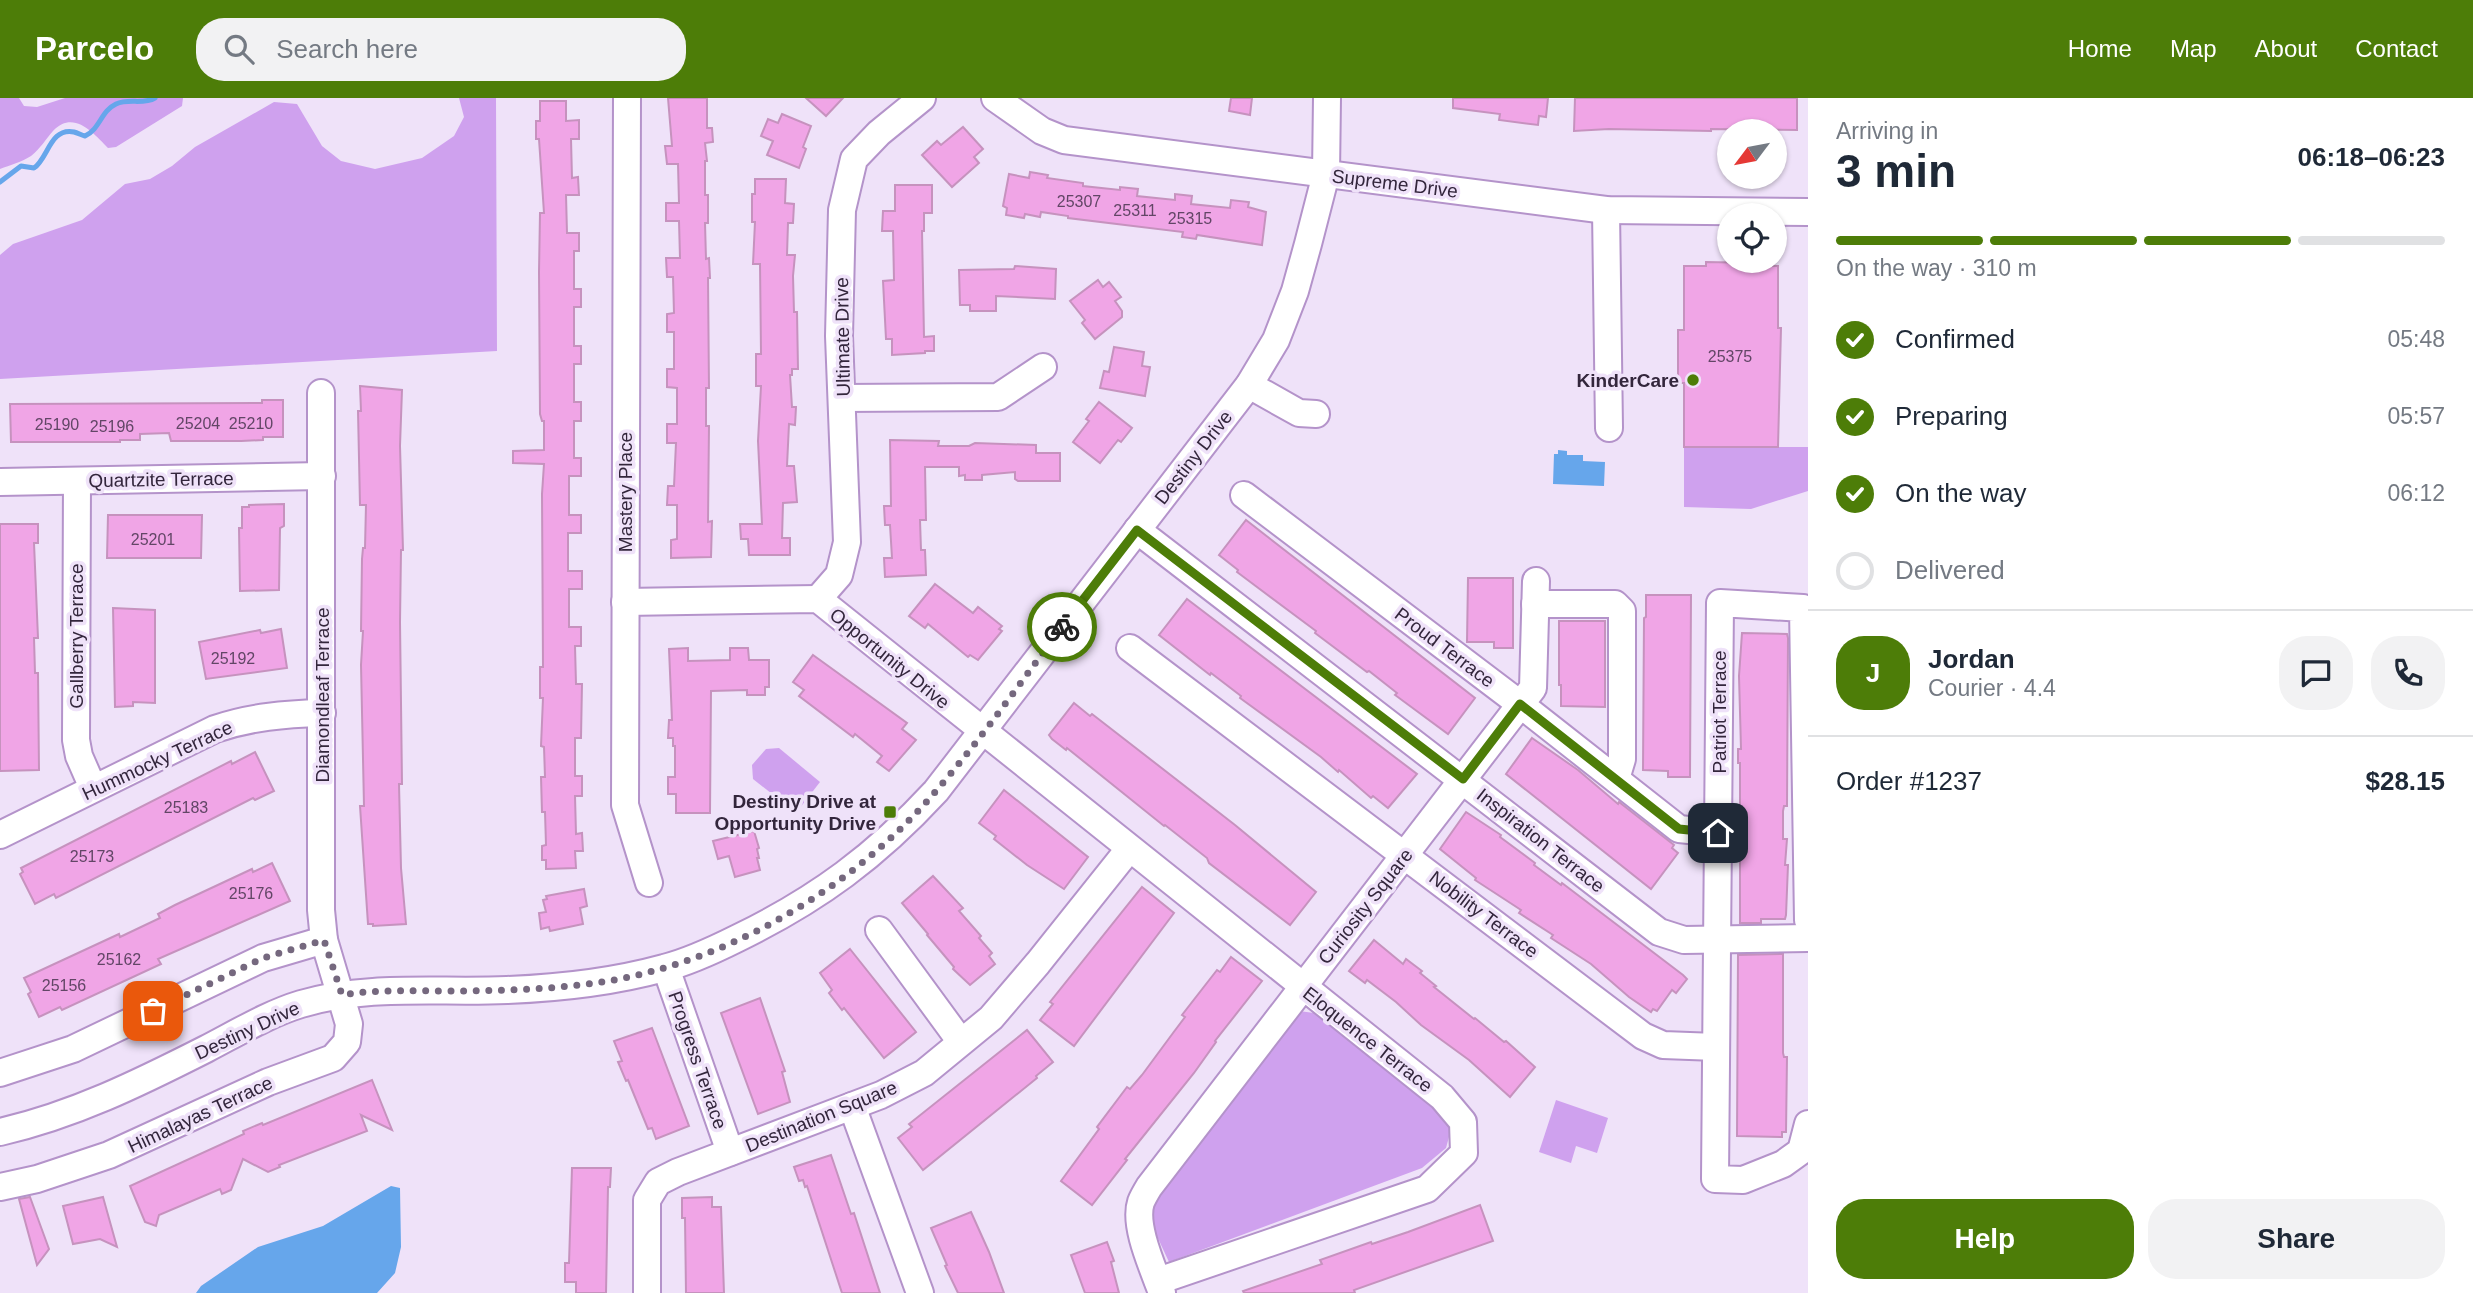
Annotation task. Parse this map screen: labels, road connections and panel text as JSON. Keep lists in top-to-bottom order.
{
  "streets": {
    "street": [
      "Supreme Drive",
      "Ultimate Drive",
      "Destiny Drive",
      "Quartzite Terrace",
      "Mastery Place",
      "Gallberry Terrace",
      "Proud Terrace",
      "Opportunity Drive",
      "Diamondleaf Terrace",
      "Patriot Terrace",
      "Hummocky Terrace",
      "Inspiration Terrace",
      "Curiosity Square",
      "Nobility Terrace",
      "Eloquence Terrace",
      "Progress Terrace",
      "Himalayas Terrace",
      "Destination Square"
    ]
  },
  "crossings": [
    ["Supreme Drive", "Destiny Drive"],
    ["Ultimate Drive", "Opportunity Drive"],
    ["Destiny Drive", "Opportunity Drive"],
    ["Destiny Drive", "Diamondleaf Terrace"],
    ["Destiny Drive", "Inspiration Terrace"],
    ["Destiny Drive", "Eloquence Terrace"],
    ["Destiny Drive", "Progress Terrace"],
    ["Destiny Drive", "Himalayas Terrace"],
    ["Quartzite Terrace", "Gallberry Terrace"],
    ["Quartzite Terrace", "Diamondleaf Terrace"],
    ["Mastery Place", "Opportunity Drive"],
    ["Gallberry Terrace", "Hummocky Terrace"],
    ["Proud Terrace", "Patriot Terrace"],
    ["Proud Terrace", "Curiosity Square"],
    ["Opportunity Drive", "Eloquence Terrace"],
    ["Diamondleaf Terrace", "Hummocky Terrace"],
    ["Diamondleaf Terrace", "Himalayas Terrace"],
    ["Patriot Terrace", "Inspiration Terrace"],
    ["Patriot Terrace", "Nobility Terrace"],
    ["Inspiration Terrace", "Curiosity Square"],
    ["Curiosity Square", "Nobility Terrace"],
    ["Curiosity Square", "Eloquence Terrace"],
    ["Eloquence Terrace", "Destination Square"],
    ["Progress Terrace", "Destination Square"]
  ],
  "places": {
    "other": ["KinderCare"],
    "transit": ["Destiny Drive at Opportunity Drive"]
  },
  "house_numbers": [
    "25307",
    "25311",
    "25315",
    "25375",
    "25204",
    "25210",
    "25190",
    "25196",
    "25201",
    "25192",
    "25183",
    "25173",
    "25176",
    "25162",
    "25156"
  ],
  "north": "bottom left",
  "page": {
    "header": "Parcelo",
    "search": "Search here",
    "nav": [
      "Home",
      "Map",
      "About",
      "Contact"
    ],
    "heading": ["3 min", "Arriving in", "06:18–06:23"],
    "panel": [
      "Jordan",
      "Courier · 4.4",
      "Order #1237",
      "$28.15"
    ],
    "bar": "On the way · 310 m",
    "list": [
      ["Confirmed", "05:48"],
      ["Preparing", "05:57"],
      ["On the way", "06:12"],
      "Delivered"
    ],
    "round": "J",
    "buttons": ["Help", "Share"]
  }
}
